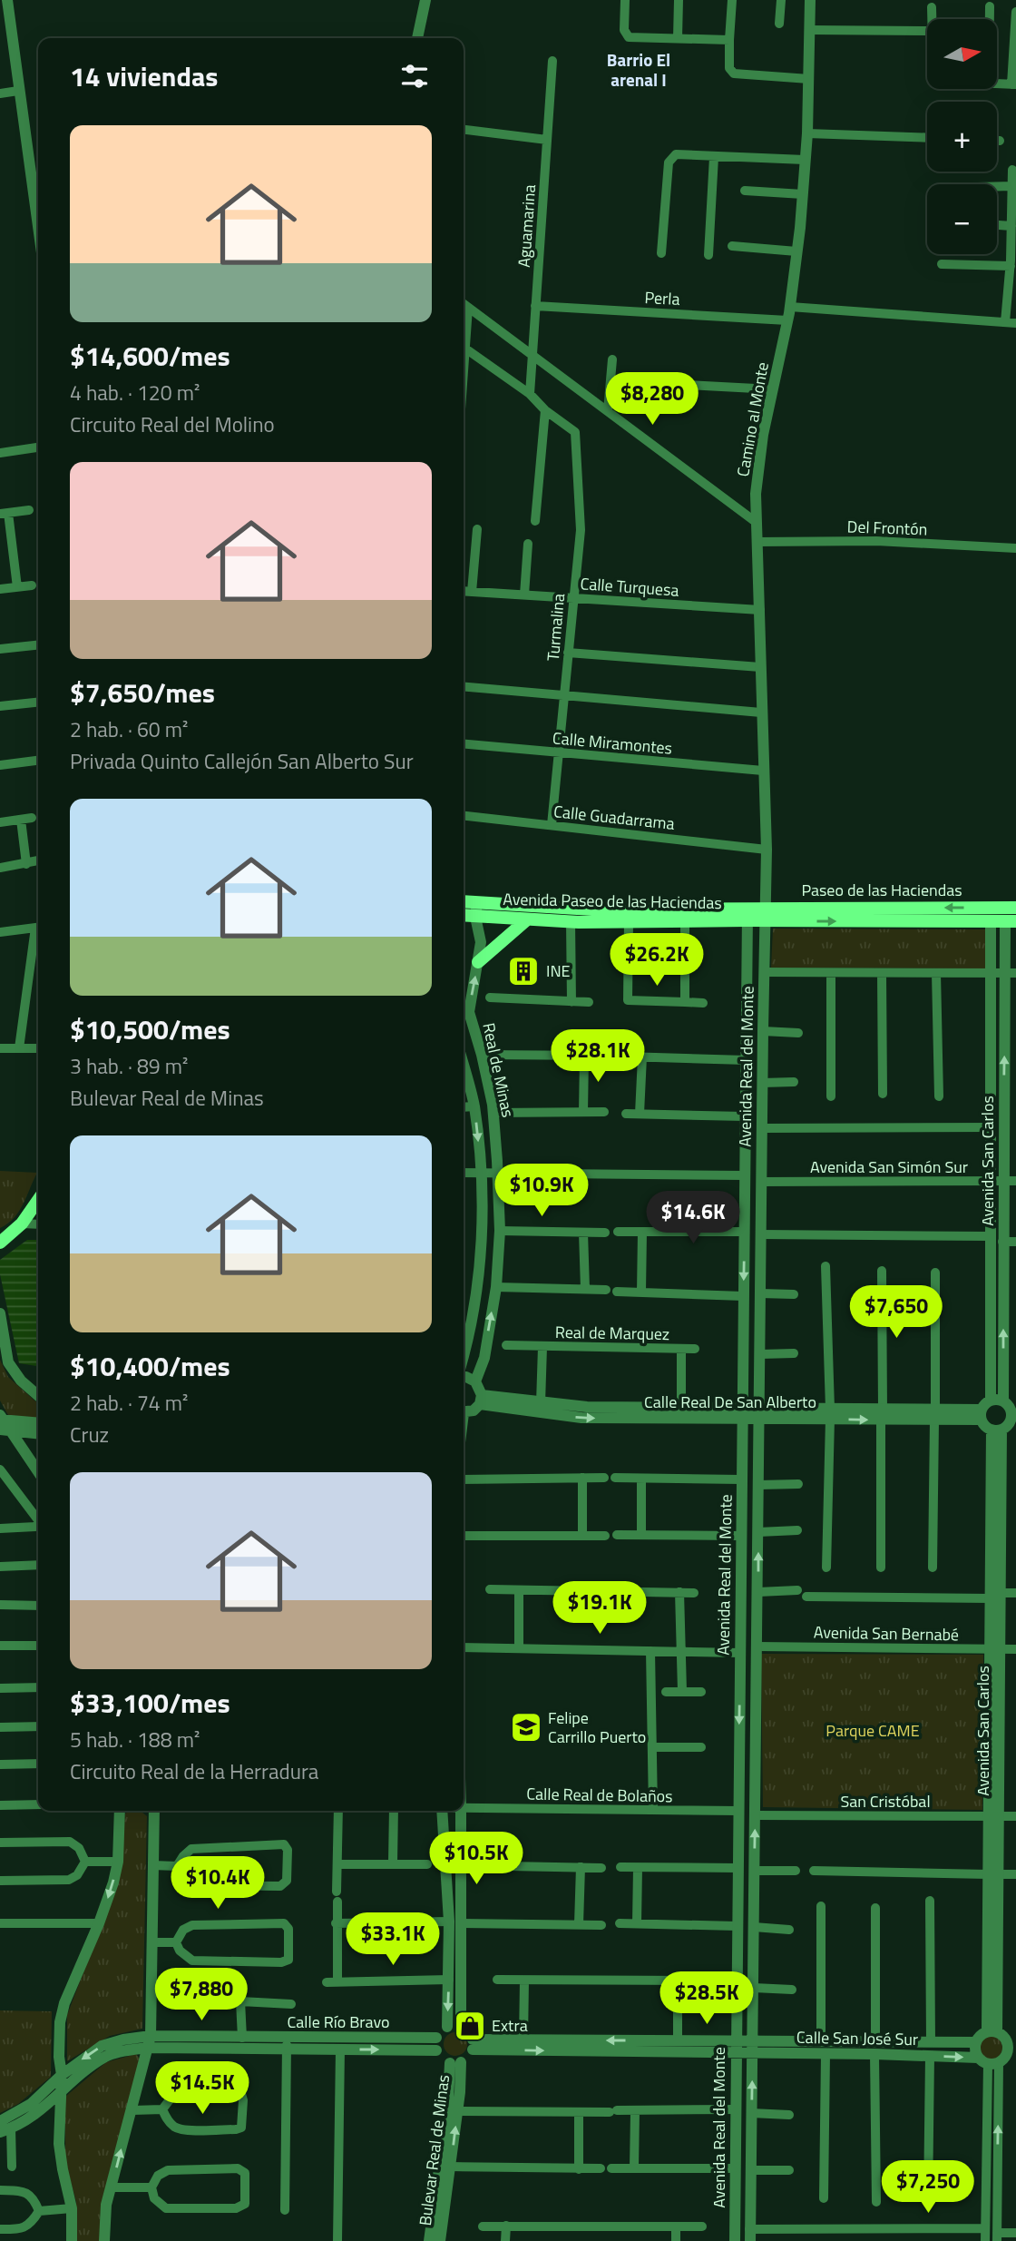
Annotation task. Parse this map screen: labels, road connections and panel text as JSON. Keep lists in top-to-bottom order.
{
  "streets": {
    "main road": ["Paseo de las Haciendas", "Avenida Paseo de las Haciendas"],
    "street": [
      "Aguamarina",
      "Perla",
      "Camino al Monte",
      "Del Frontón",
      "Calle Turquesa",
      "Turmalina",
      "Calle Miramontes",
      "Calle Guadarrama",
      "Avenida Real del Monte",
      "Real de Minas",
      "Avenida San Carlos",
      "Avenida San Simón Sur",
      "Real de Marquez",
      "Calle Real De San Alberto",
      "Avenida San Bernabé",
      "Calle Real de Bolaños",
      "San Cristóbal",
      "Calle Río Bravo",
      "Calle San José Sur",
      "Bulevar Real de Minas"
    ]
  },
  "crossings": [
    ["Aguamarina", "Perla"],
    ["Perla", "Camino al Monte"],
    ["Camino al Monte", "Del Frontón"],
    ["Camino al Monte", "Calle Turquesa"],
    ["Camino al Monte", "Calle Miramontes"],
    ["Camino al Monte", "Calle Guadarrama"],
    ["Camino al Monte", "Paseo de las Haciendas"],
    ["Camino al Monte", "Avenida Paseo de las Haciendas"],
    ["Camino al Monte", "Avenida Real del Monte"],
    ["Calle Turquesa", "Turmalina"],
    ["Turmalina", "Calle Miramontes"],
    ["Turmalina", "Calle Guadarrama"],
    ["Paseo de las Haciendas", "Avenida Paseo de las Haciendas"],
    ["Paseo de las Haciendas", "Avenida Real del Monte"],
    ["Paseo de las Haciendas", "Avenida San Carlos"],
    ["Avenida Paseo de las Haciendas", "Avenida Real del Monte"],
    ["Avenida Paseo de las Haciendas", "Real de Minas"],
    ["Avenida Real del Monte", "Avenida San Simón Sur"],
    ["Avenida Real del Monte", "Calle Real De San Alberto"],
    ["Avenida Real del Monte", "Avenida San Bernabé"],
    ["Avenida Real del Monte", "Calle Real de Bolaños"],
    ["Avenida Real del Monte", "San Cristóbal"],
    ["Avenida Real del Monte", "Calle San José Sur"],
    ["Avenida San Carlos", "Avenida San Simón Sur"],
    ["Avenida San Carlos", "Avenida San Bernabé"],
    ["Avenida San Carlos", "San Cristóbal"],
    ["Real de Marquez", "Calle Real De San Alberto"],
    ["Calle Río Bravo", "Bulevar Real de Minas"]
  ],
  "districts": ["Barrio El arenal I"],
  "parks": ["Parque CAME"],
  "places": {
    "building": ["INE"],
    "school or university": ["Felipe Carrillo Puerto"],
    "shop": ["Extra"]
  },
  "north": "right",
  "page": {
    "map_buttons": ["+", "−"],
    "heading": "14 viviendas",
    "list": [
      {
        "name": "$14,600/mes",
        "note": "4 hab. · 120 m² · Circuito Real del Molino"
      },
      {
        "name": "$7,650/mes",
        "note": "2 hab. · 60 m² · Privada Quinto Callejón San Alberto Sur"
      },
      {
        "name": "$10,500/mes",
        "note": "3 hab. · 89 m² · Bulevar Real de Minas"
      },
      {
        "name": "$10,400/mes",
        "note": "2 hab. · 74 m² · Cruz"
      },
      {
        "name": "$33,100/mes",
        "note": "5 hab. · 188 m² · Circuito Real de la Herradura"
      }
    ],
    "price": [
      "$8,280",
      "$26.2K",
      "$28.1K",
      "$10.9K",
      "$14.6K",
      "$7,650",
      "$19.1K",
      "$10.5K",
      "$10.4K",
      "$33.1K",
      "$7,880",
      "$28.5K",
      "$14.5K",
      "$7,250"
    ]
  }
}
